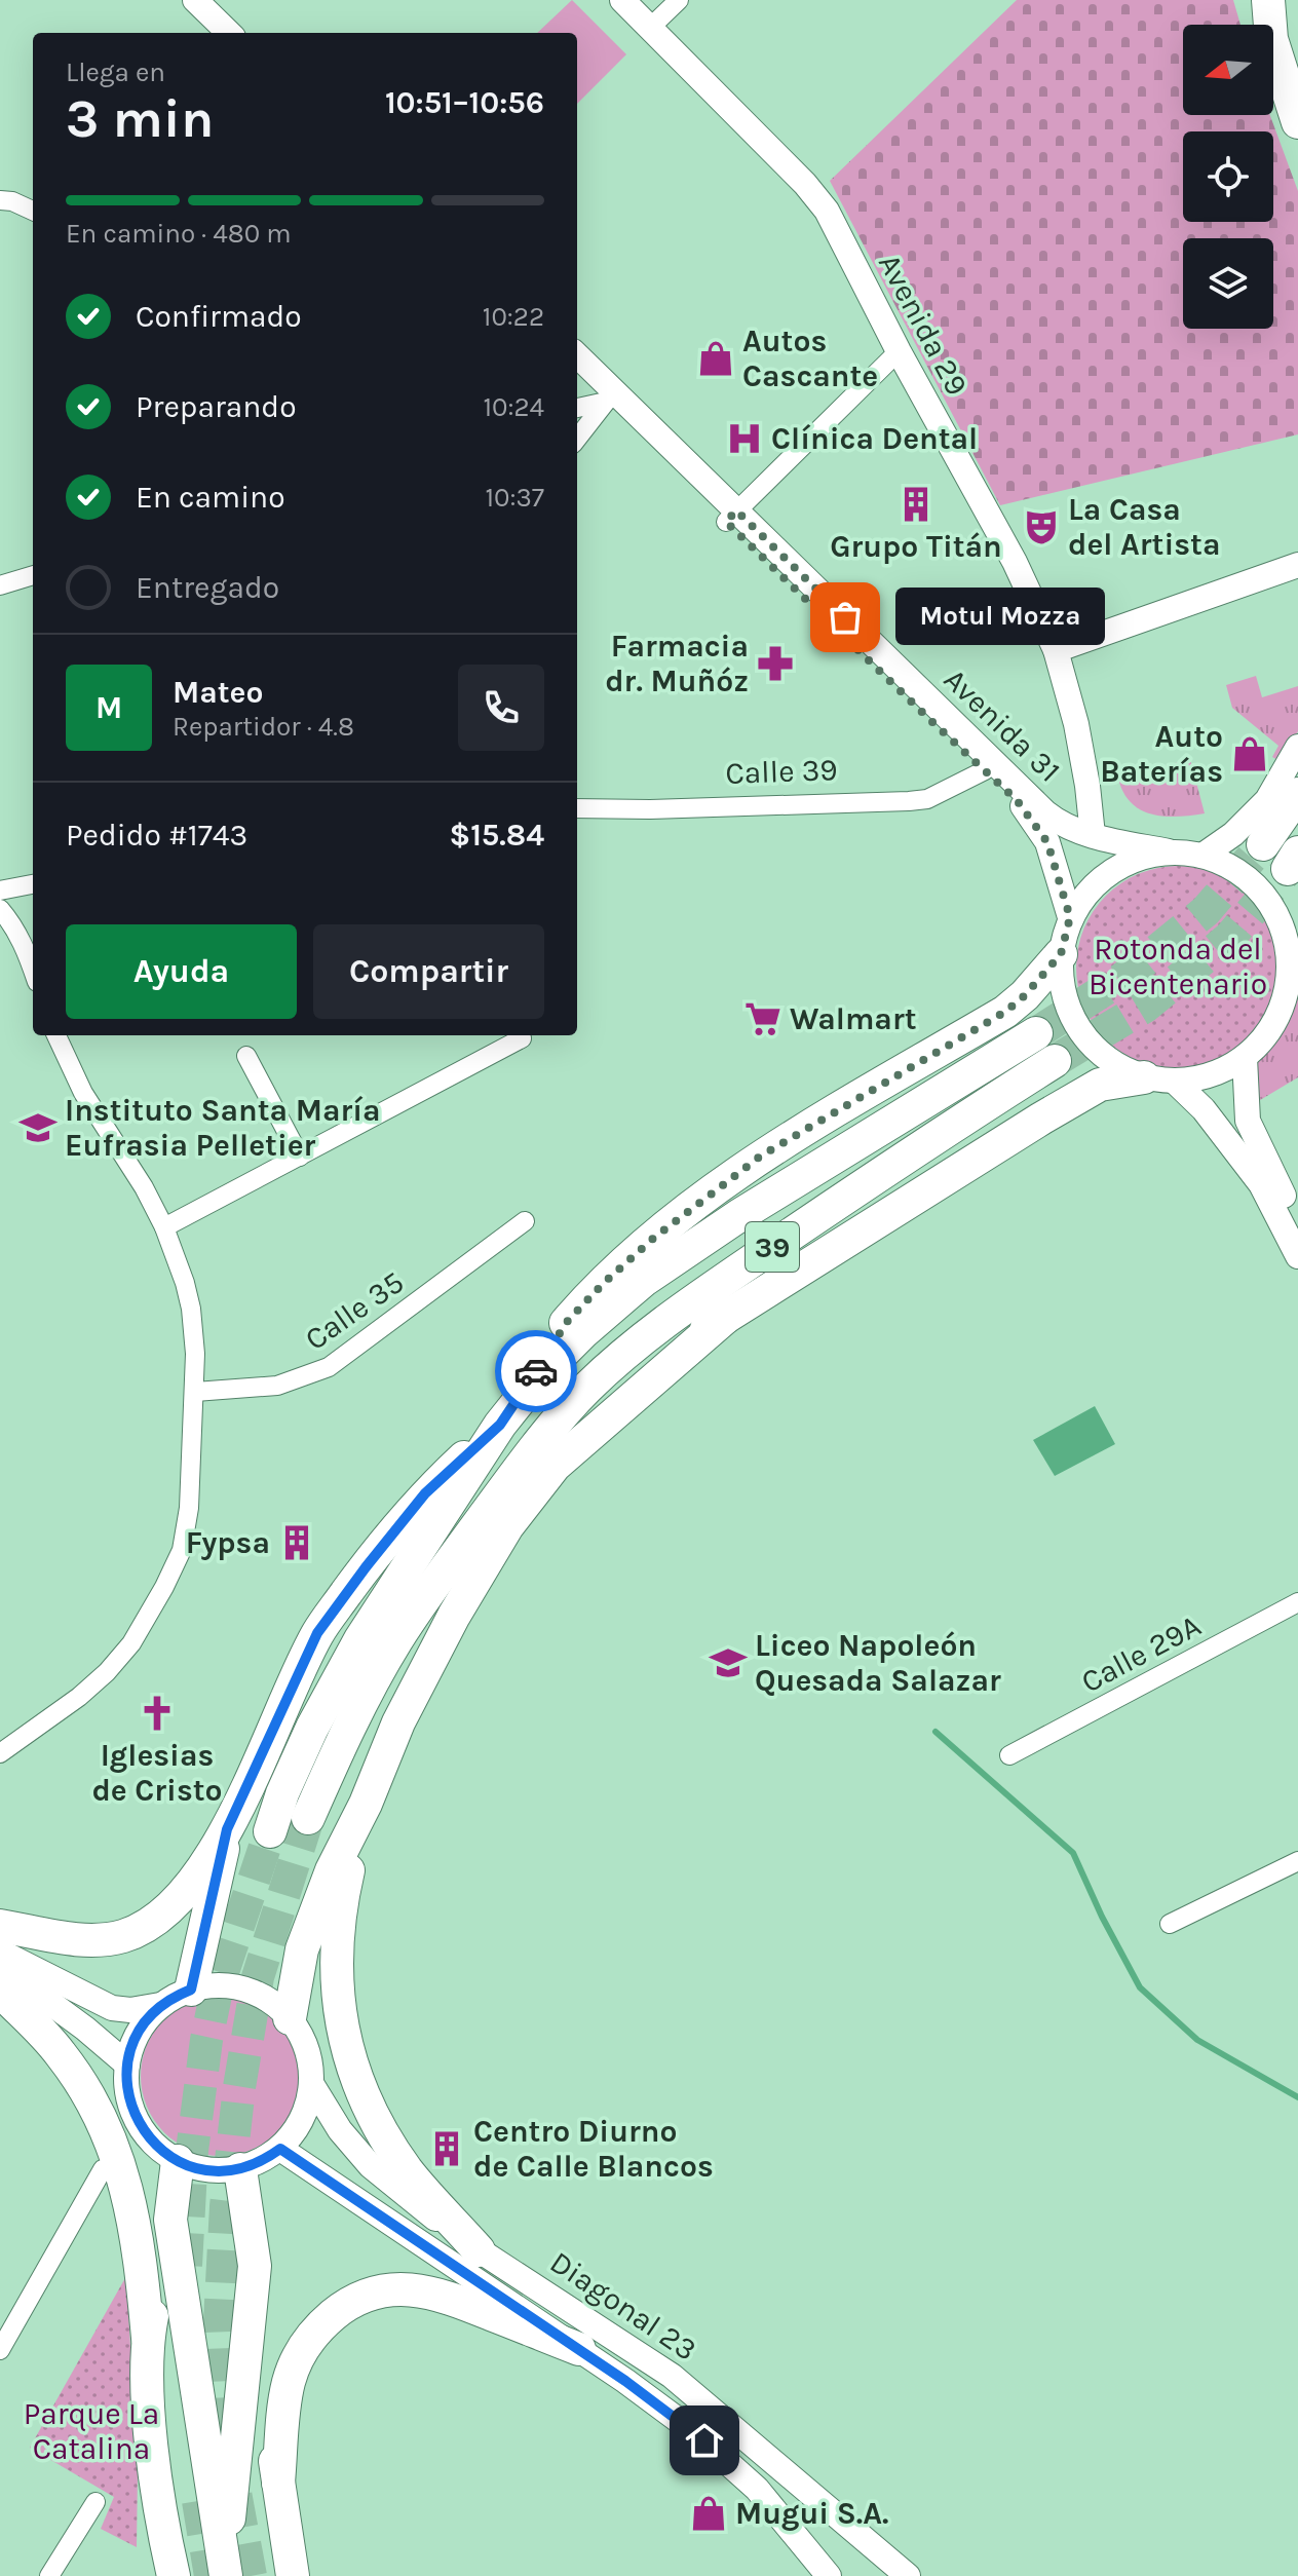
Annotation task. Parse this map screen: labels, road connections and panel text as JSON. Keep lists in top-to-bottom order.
{
  "streets": {
    "highway": ["39"],
    "main road": ["Avenida 29", "Avenida 31", "Diagonal 23"],
    "street": ["Calle 39", "Calle 35", "Calle 29A"]
  },
  "crossings": [
    ["Avenida 29", "Avenida 31"],
    ["Avenida 31", "Calle 39"]
  ],
  "parks": ["Rotonda del Bicentenario", "Parque La Catalina"],
  "places": {
    "shop": ["Autos Cascante", "Auto Baterías", "Mugui S.A."],
    "hospital": ["Clínica Dental"],
    "building": ["Grupo Titán", "Fypsa", "Centro Diurno de Calle Blancos"],
    "theatre": ["La Casa del Artista"],
    "other": ["Motul Mozza"],
    "pharmacy": ["Farmacia dr. Muñóz"],
    "supermarket": ["Walmart"],
    "school or university": ["Instituto Santa María Eufrasia Pelletier", "Liceo Napoleón Quesada Salazar"],
    "church": ["Iglesias de Cristo"]
  },
  "north": "left",
  "page": {
    "heading": ["3 min", "Llega en", "10:51–10:56"],
    "panel": [
      "Mateo",
      "Repartidor · 4.8",
      "Pedido #1743",
      "$15.84"
    ],
    "bar": "En camino · 480 m",
    "list": [
      ["Confirmado", "10:22"],
      ["Preparando", "10:24"],
      ["En camino", "10:37"],
      "Entregado"
    ],
    "bubble": "Motul Mozza",
    "round": "M",
    "buttons": ["Ayuda", "Compartir"]
  }
}
